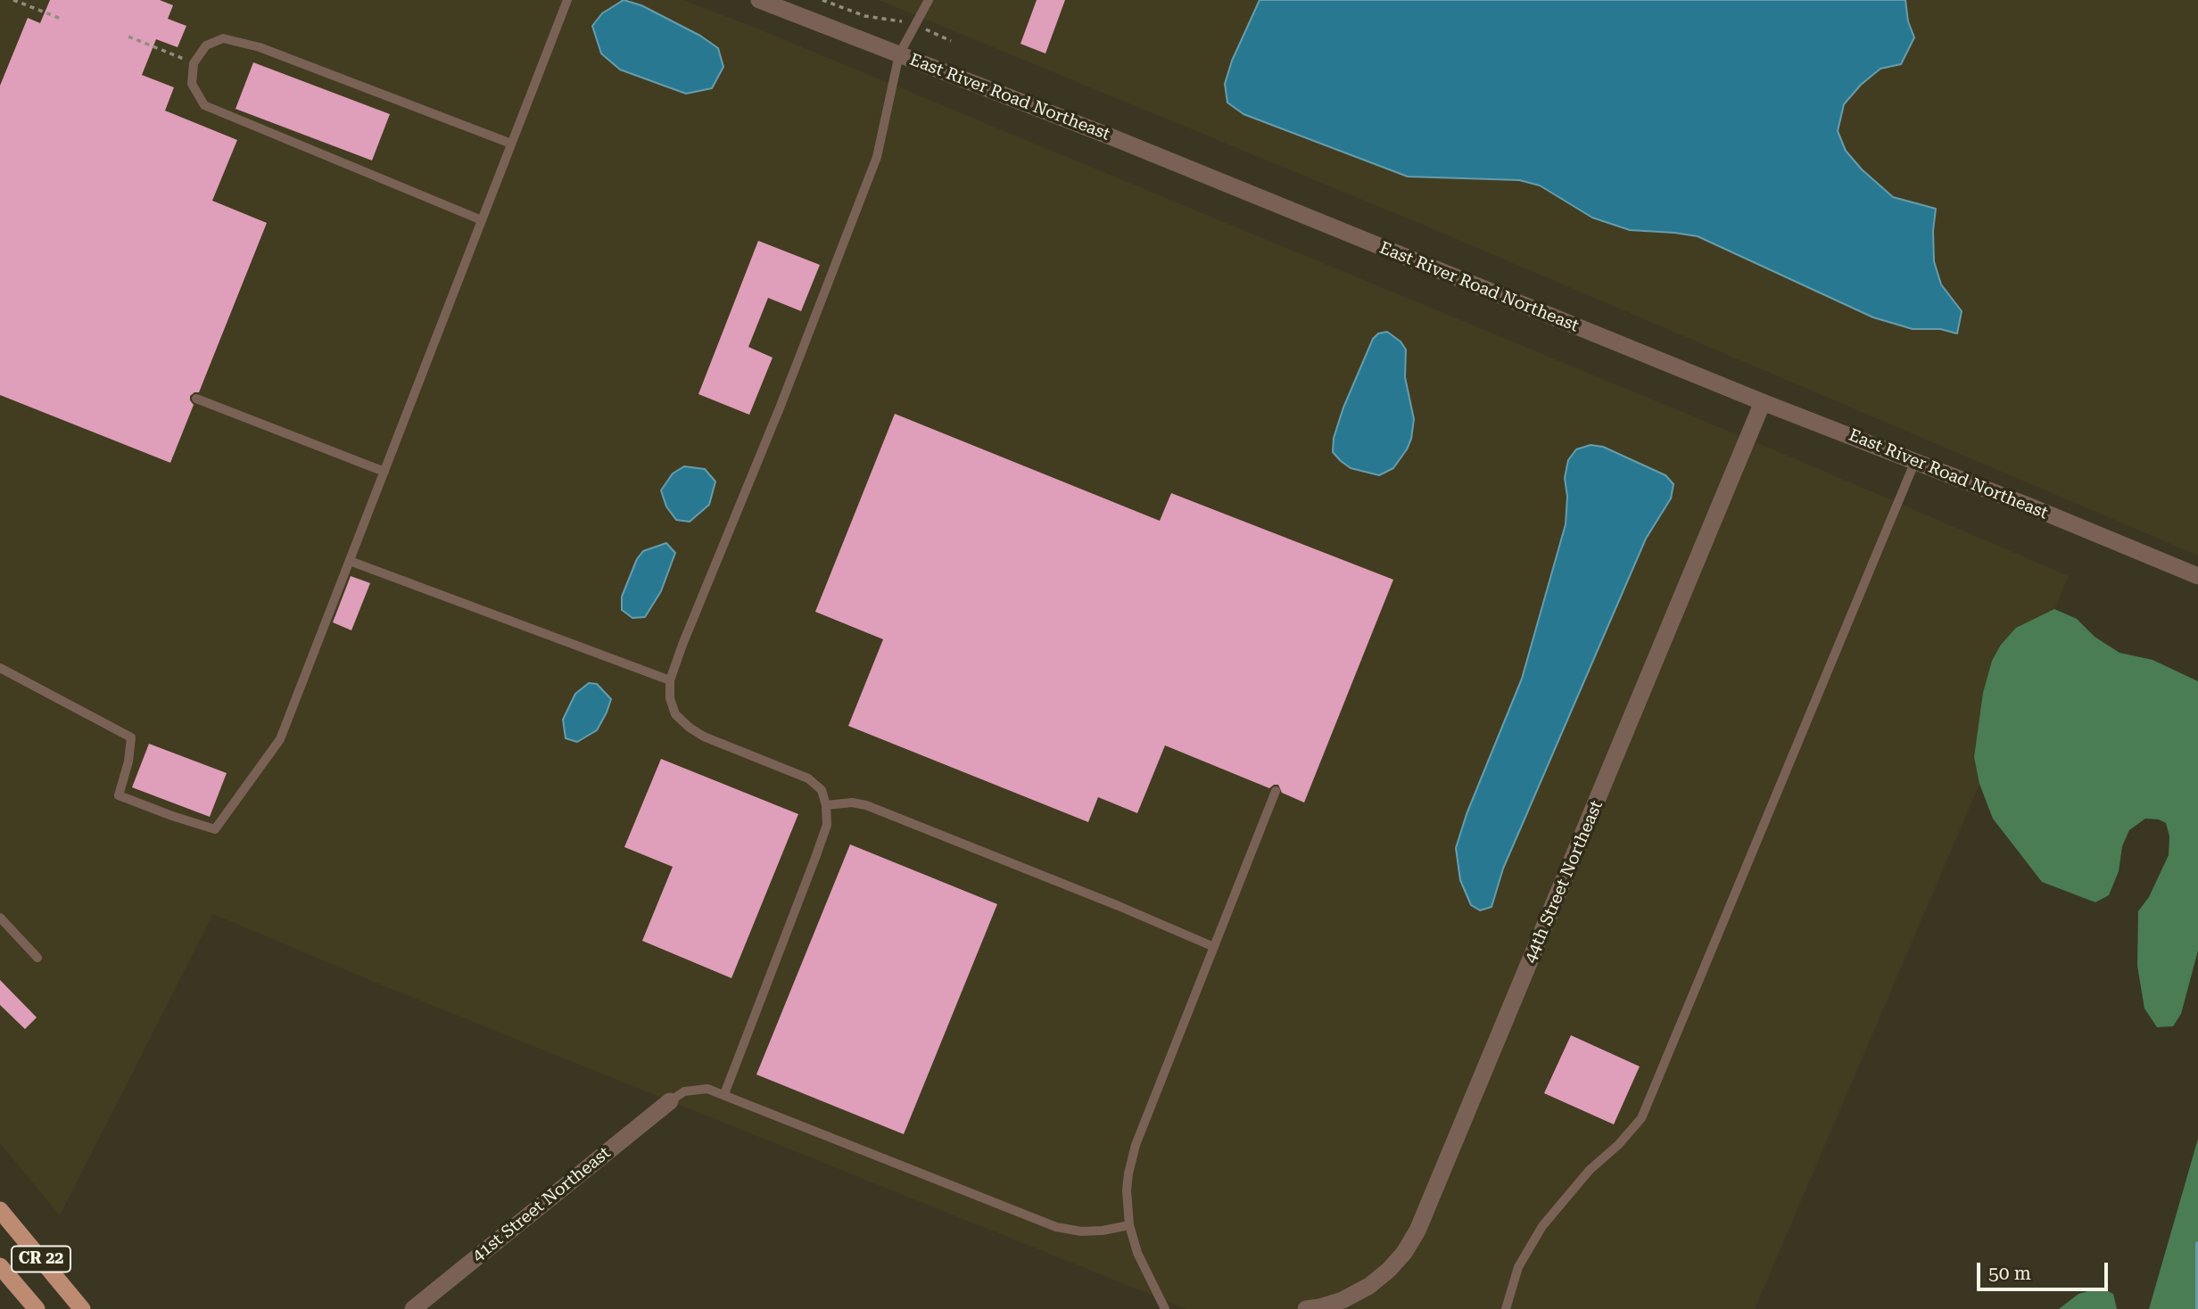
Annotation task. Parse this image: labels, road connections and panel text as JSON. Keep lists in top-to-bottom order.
{
  "streets": {
    "main road": ["CR 22"],
    "street": ["East River Road Northeast", "44th Street Northeast", "41st Street Northeast"]
  },
  "crossings": [
    ["East River Road Northeast", "44th Street Northeast"]
  ],
  "scale_bar": "50 m"
}
